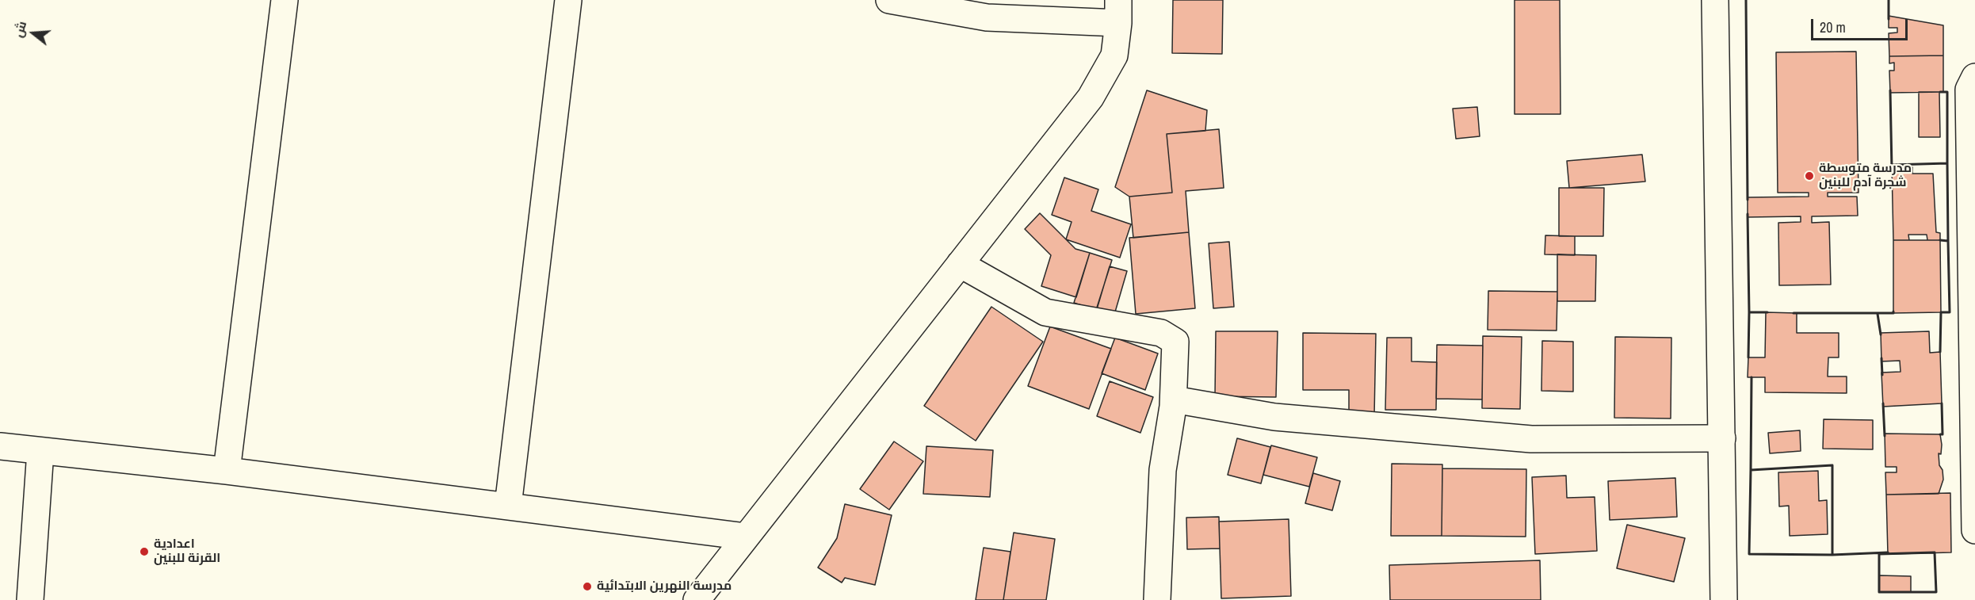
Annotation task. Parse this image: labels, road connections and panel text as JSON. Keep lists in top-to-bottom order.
{
  "places": ["مدرسة متوسطة شجرة آدم للبنين", "اعدادية القرنة للبنين", "مدرسة النهرين الابتدائية"],
  "scale_bar": "20 m",
  "north": "left"
}
